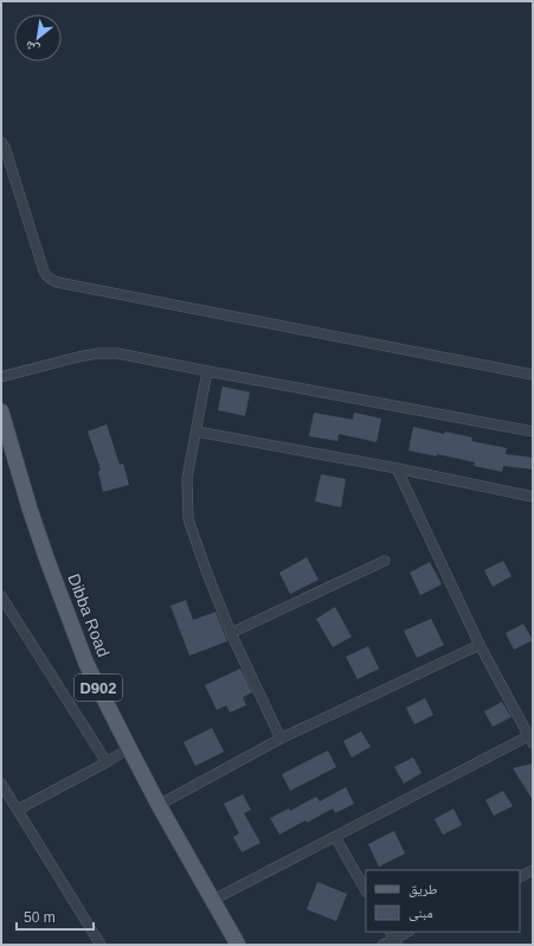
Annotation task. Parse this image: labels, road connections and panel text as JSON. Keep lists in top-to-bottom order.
{
  "streets": {
    "main road": ["Dibba Road", "D902"]
  },
  "legend": ["طريق", "مبنى"],
  "scale_bar": "50 m",
  "north": "bottom left"
}
